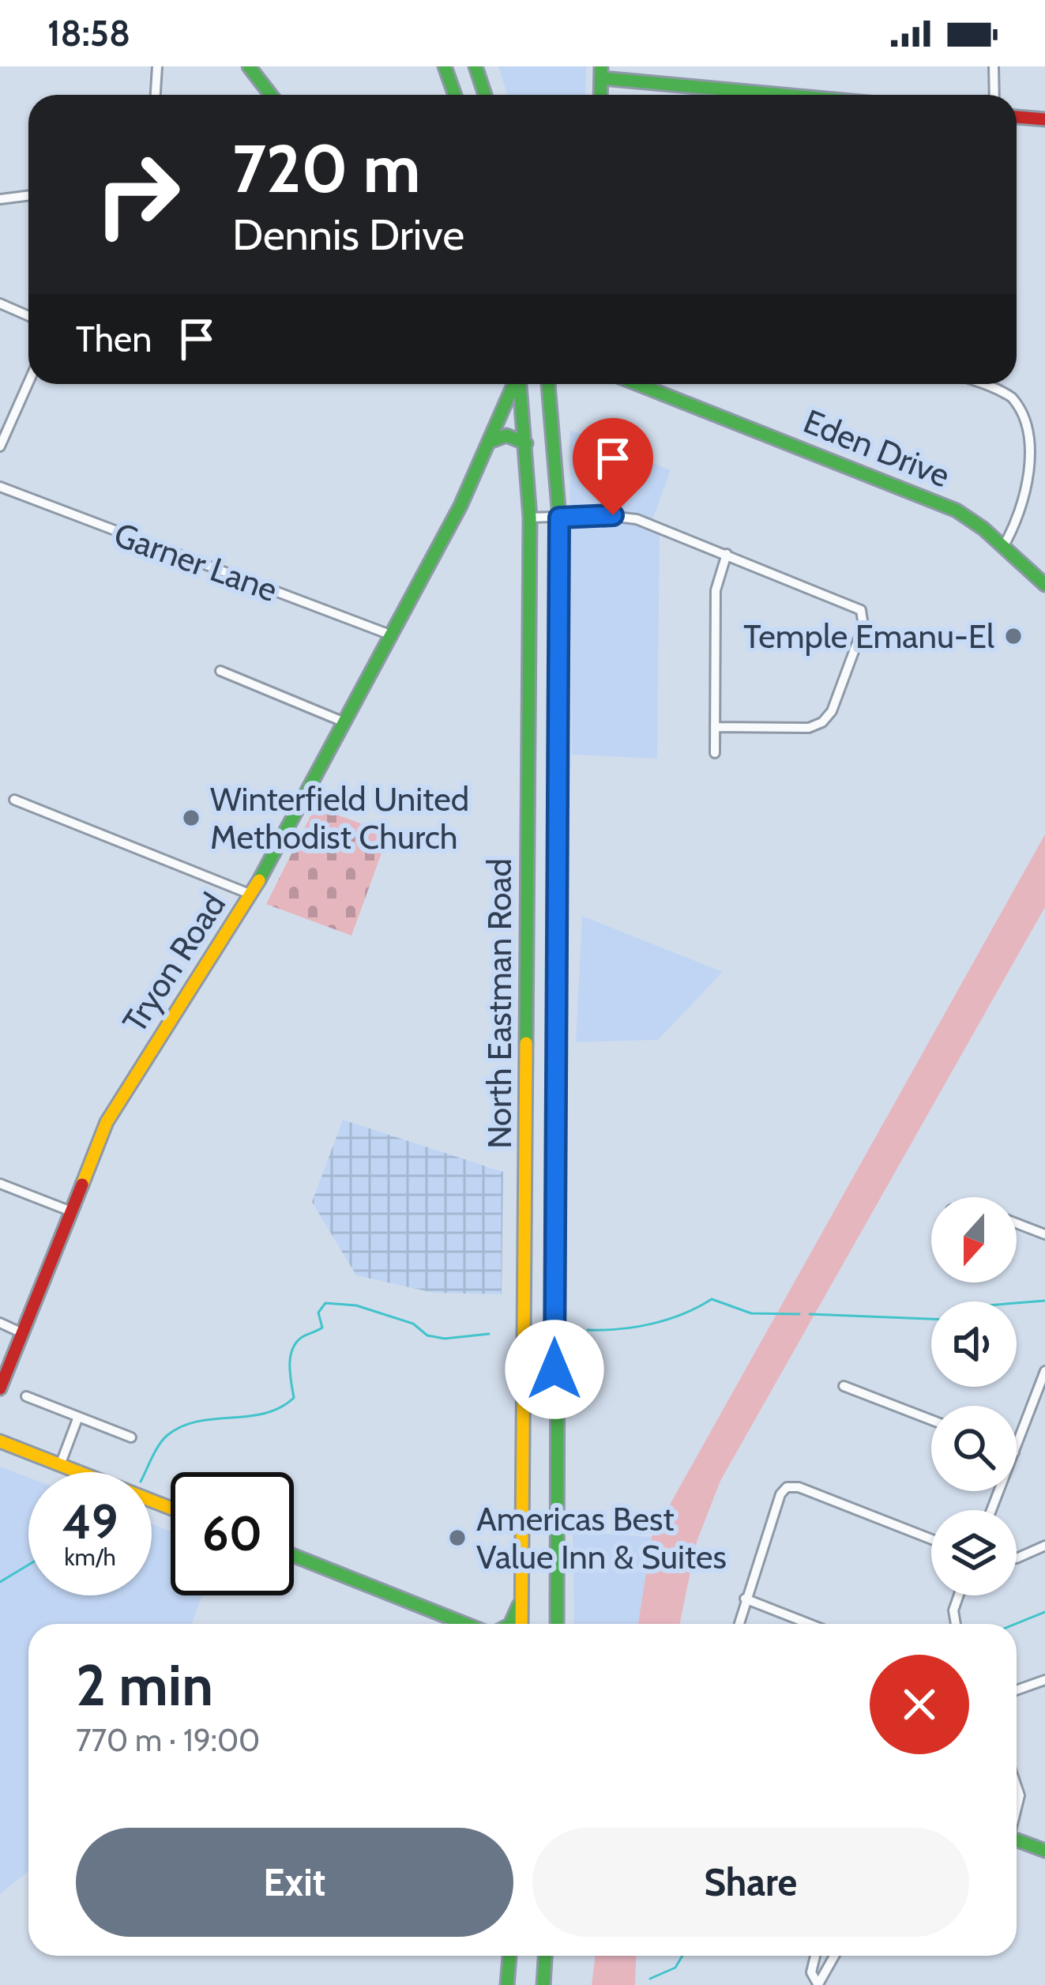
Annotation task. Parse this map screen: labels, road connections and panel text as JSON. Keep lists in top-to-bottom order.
{
  "streets": {
    "main road": ["Eden Drive", "Tryon Road", "North Eastman Road"],
    "street": ["Garner Lane"]
  },
  "crossings": [
    ["Garner Lane", "Tryon Road"]
  ],
  "places": ["Temple Emanu-El", "Winterfield United Methodist Church", "Americas Best Value Inn & Suites"],
  "north": "bottom",
  "page": {
    "status": "18:58",
    "turn": ["720 m", "Dennis Drive"],
    "then": "Then",
    "speed": "49 km/h",
    "limit": "60",
    "heading": ["2 min", "770 m · 19:00"],
    "buttons": ["Exit", "Share"]
  }
}
